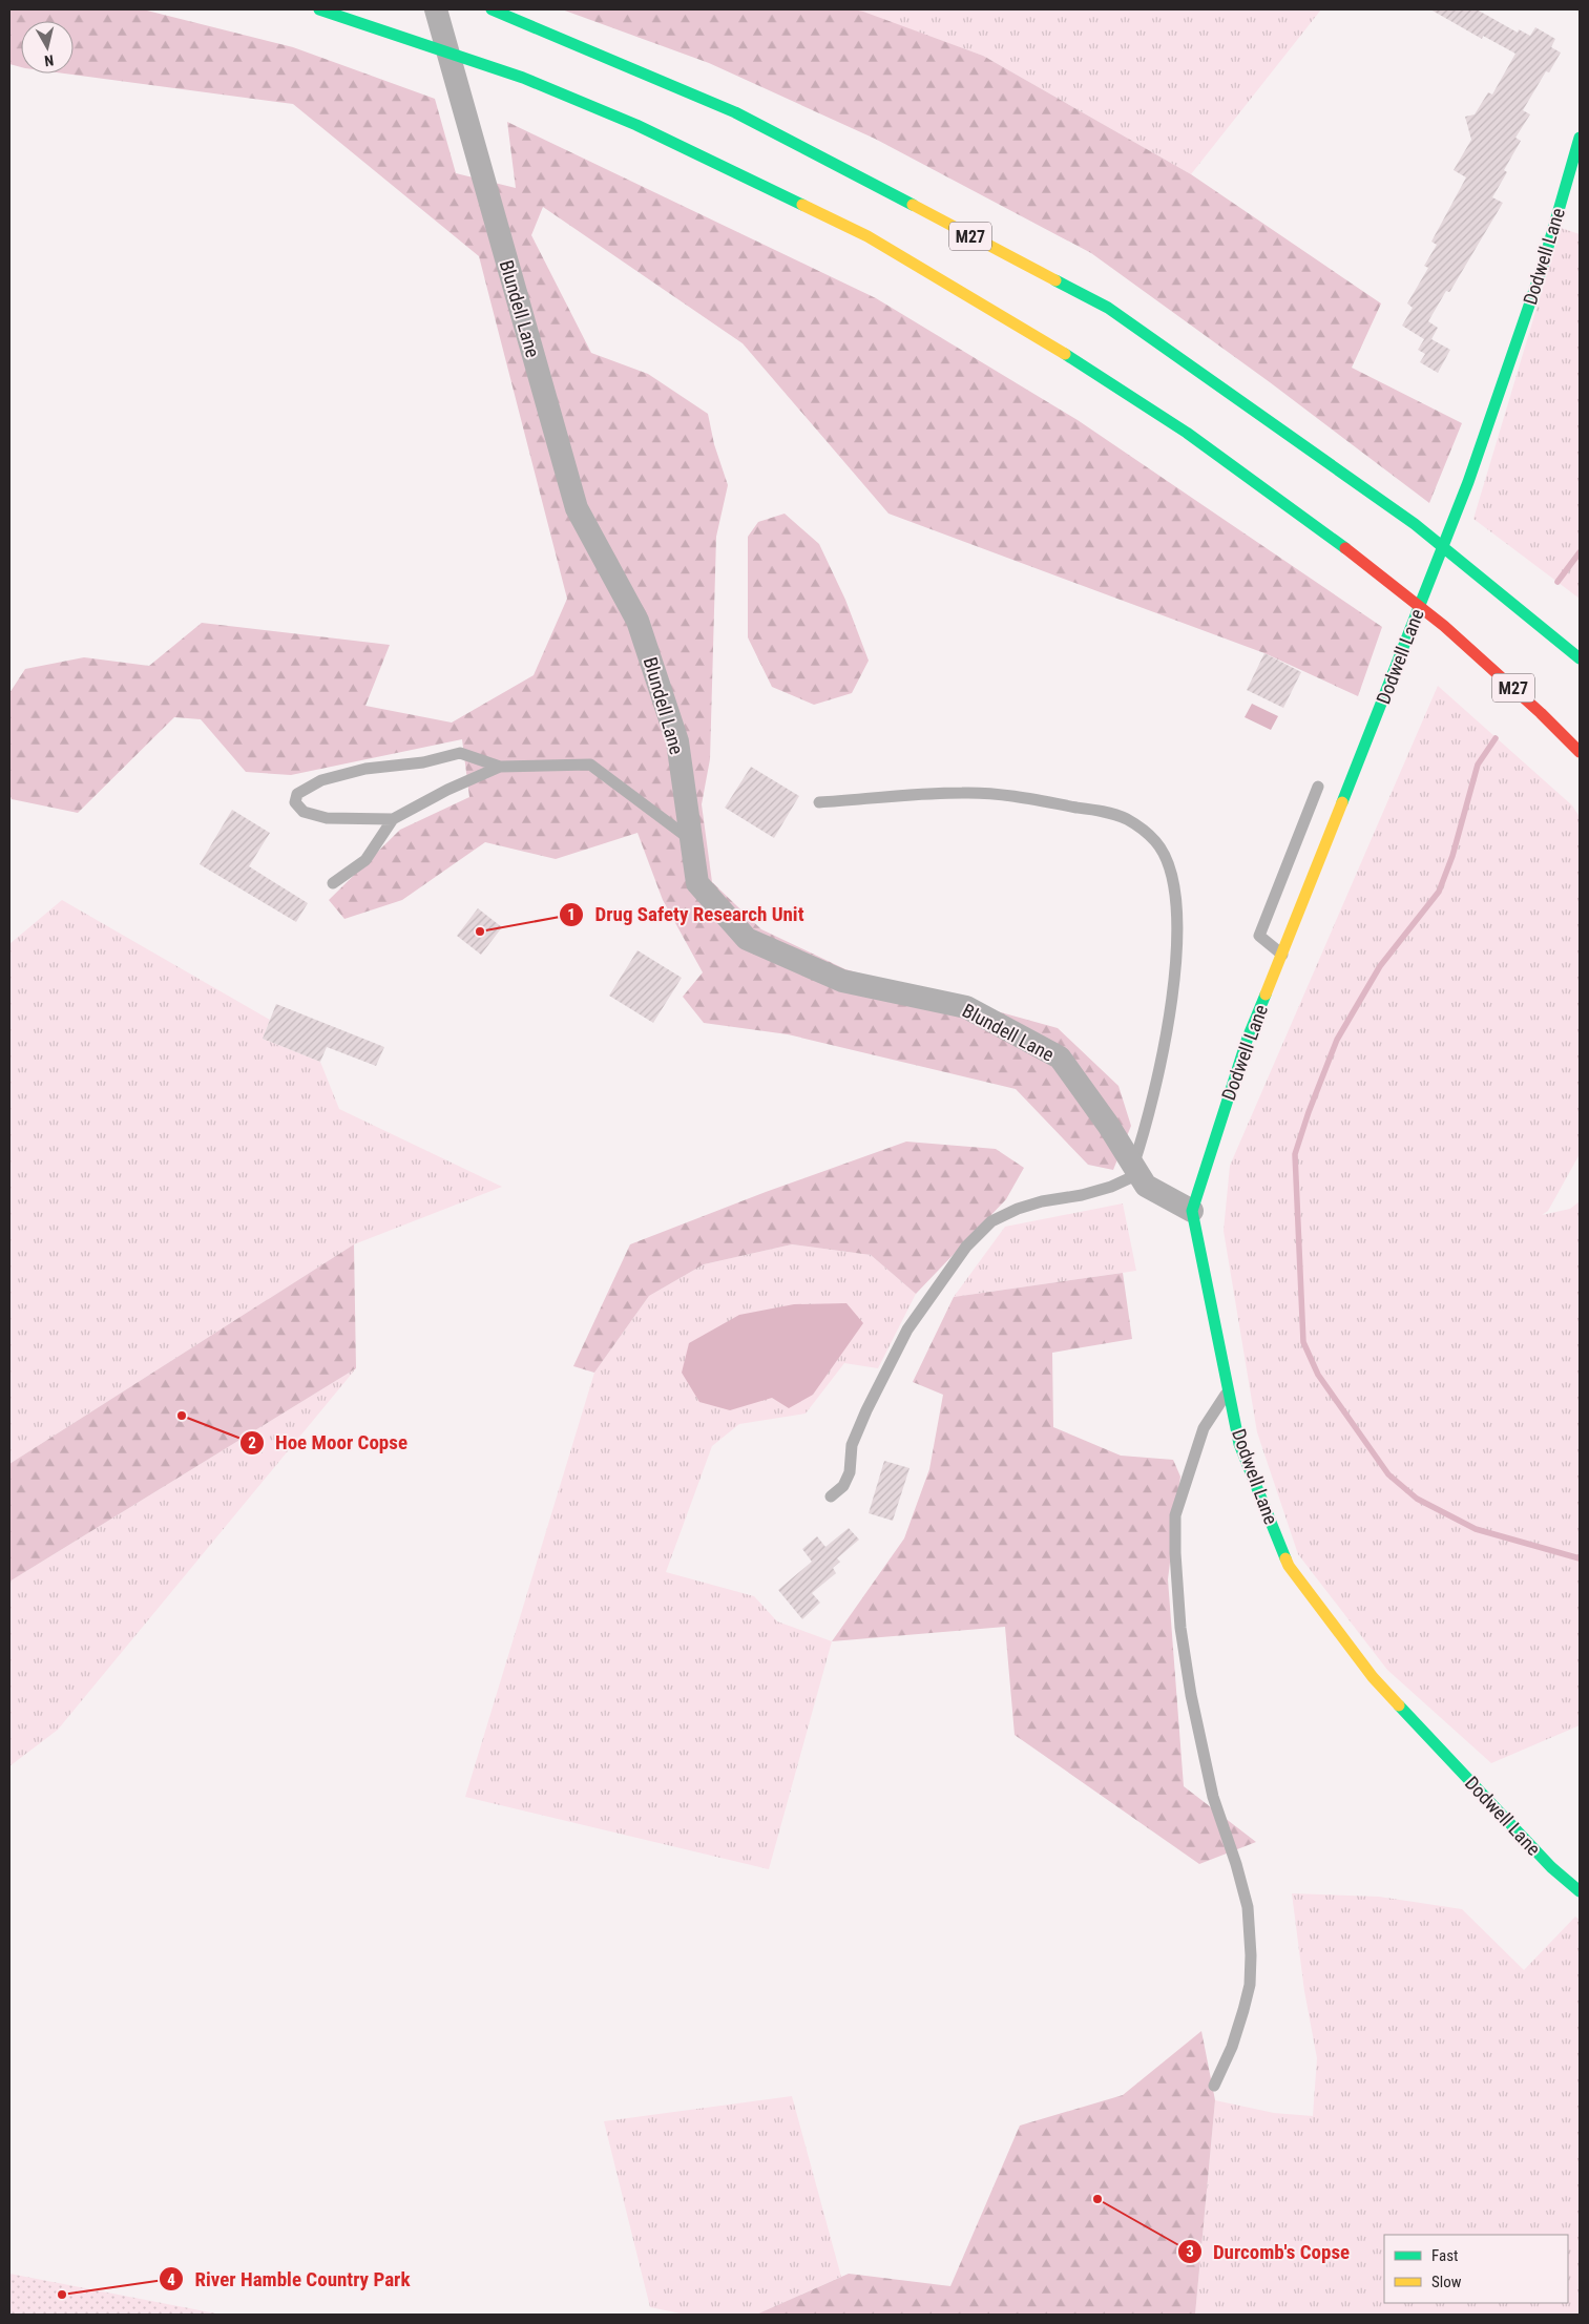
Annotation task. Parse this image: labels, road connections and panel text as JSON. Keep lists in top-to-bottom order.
{
  "streets": {
    "main road": ["M27", "Dodwell Lane"],
    "street": ["Blundell Lane"]
  },
  "crossings": [
    ["Dodwell Lane", "Blundell Lane"]
  ],
  "places": [
    "Drug Safety Research Unit",
    "Hoe Moor Copse",
    "Durcomb's Copse",
    "River Hamble Country Park"
  ],
  "legend": ["Fast", "Slow"],
  "north": "bottom"
}
